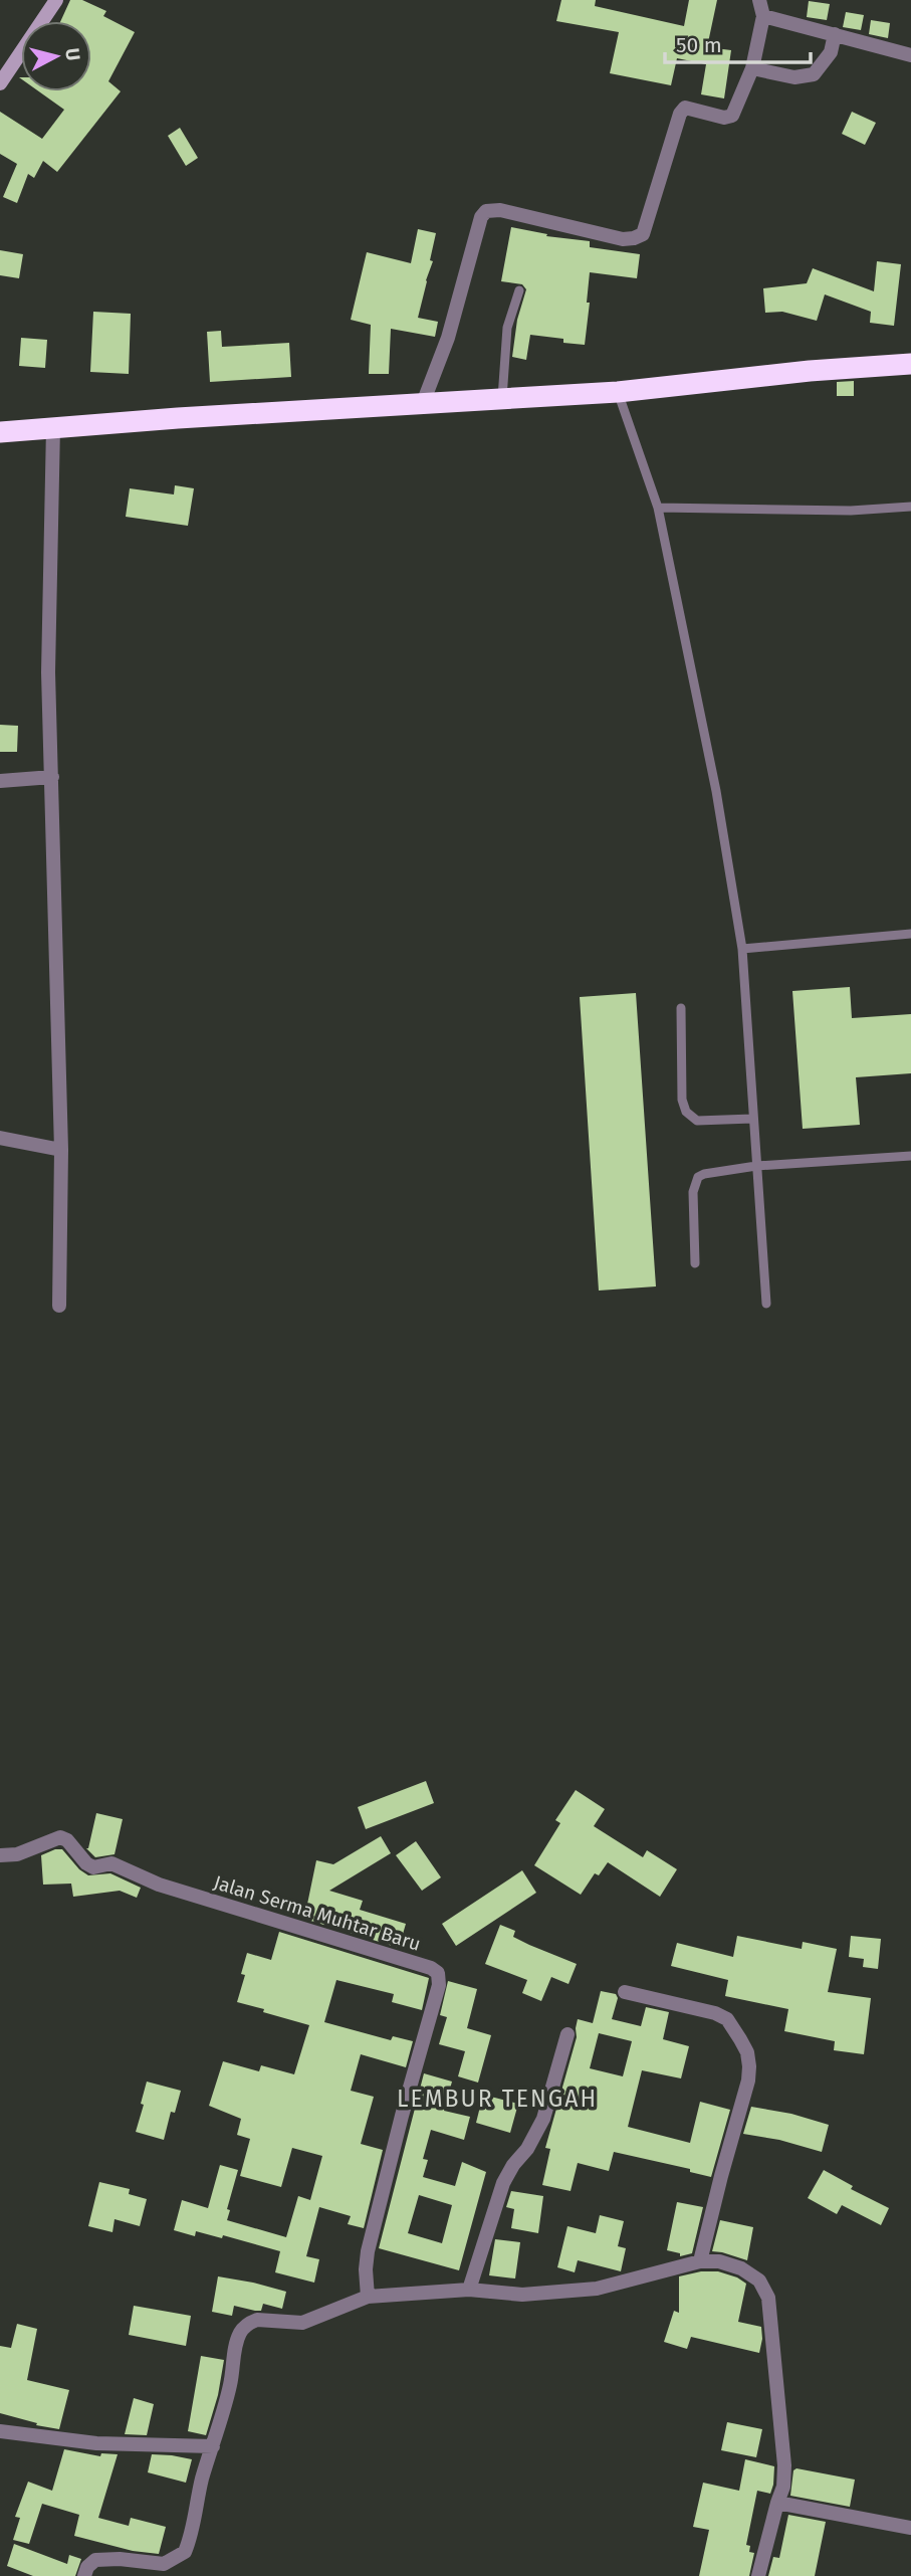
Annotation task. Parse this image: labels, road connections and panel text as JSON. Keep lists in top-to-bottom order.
{
  "streets": {
    "street": ["Jalan Serma Muhtar Baru"]
  },
  "districts": ["LEMBUR TENGAH"],
  "scale_bar": "50 m",
  "north": "right"
}
